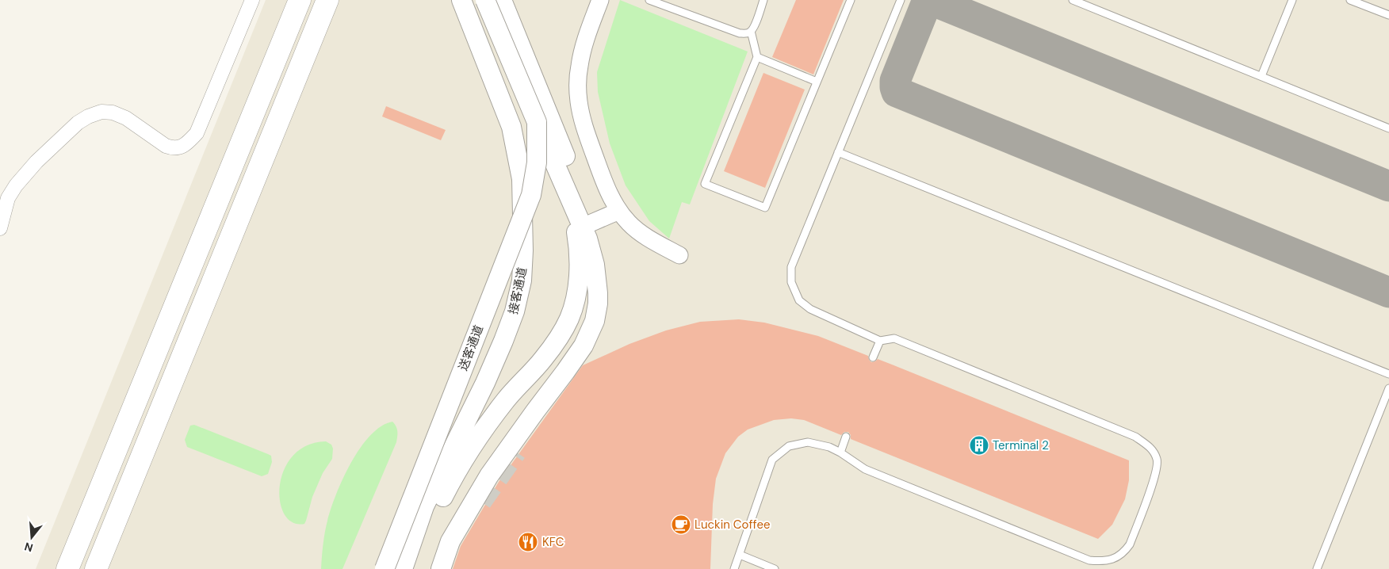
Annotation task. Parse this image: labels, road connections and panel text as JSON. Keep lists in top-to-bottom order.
{
  "streets": {
    "main road": ["接客通道", "送客通道"]
  },
  "places": {
    "building": ["Terminal 2"],
    "cafe": ["Luckin Coffee"],
    "restaurant": ["KFC"]
  },
  "north": "bottom"
}
